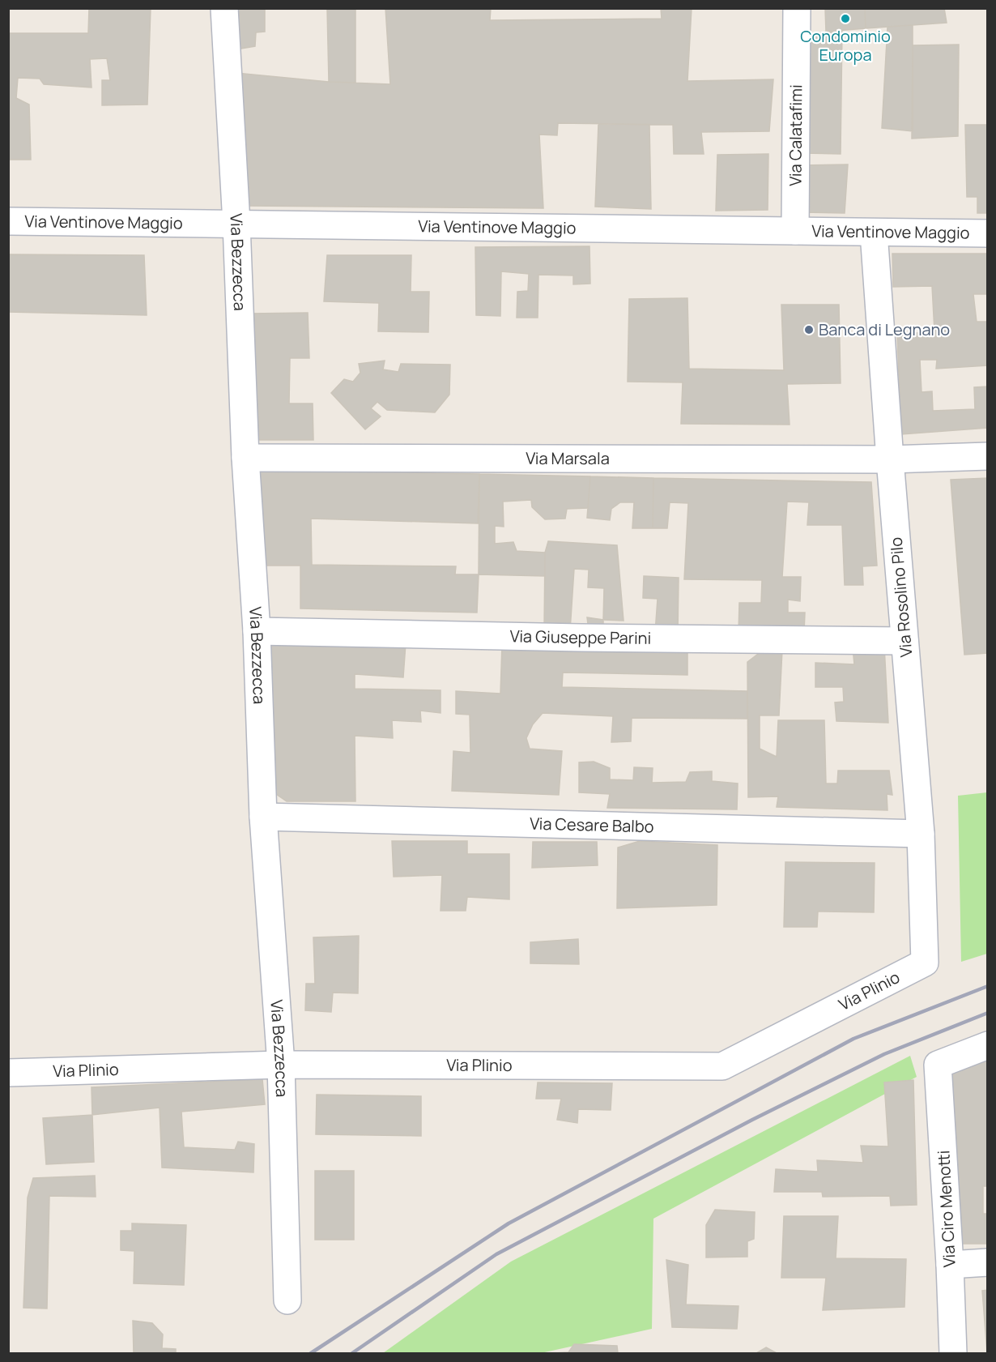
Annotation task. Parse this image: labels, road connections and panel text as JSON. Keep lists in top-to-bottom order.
{
  "streets": {
    "street": [
      "Via Calatafimi",
      "Via Ventinove Maggio",
      "Via Bezzecca",
      "Via Marsala",
      "Via Rosolino Pilo",
      "Via Giuseppe Parini",
      "Via Cesare Balbo",
      "Via Plinio",
      "Via Ciro Menotti"
    ]
  },
  "crossings": [
    ["Via Calatafimi", "Via Ventinove Maggio"],
    ["Via Ventinove Maggio", "Via Bezzecca"],
    ["Via Ventinove Maggio", "Via Rosolino Pilo"],
    ["Via Bezzecca", "Via Marsala"],
    ["Via Bezzecca", "Via Giuseppe Parini"],
    ["Via Bezzecca", "Via Cesare Balbo"],
    ["Via Bezzecca", "Via Plinio"],
    ["Via Marsala", "Via Rosolino Pilo"],
    ["Via Rosolino Pilo", "Via Giuseppe Parini"],
    ["Via Rosolino Pilo", "Via Cesare Balbo"],
    ["Via Rosolino Pilo", "Via Plinio"]
  ],
  "places": ["Condominio Europa", "Banca di Legnano"]
}
